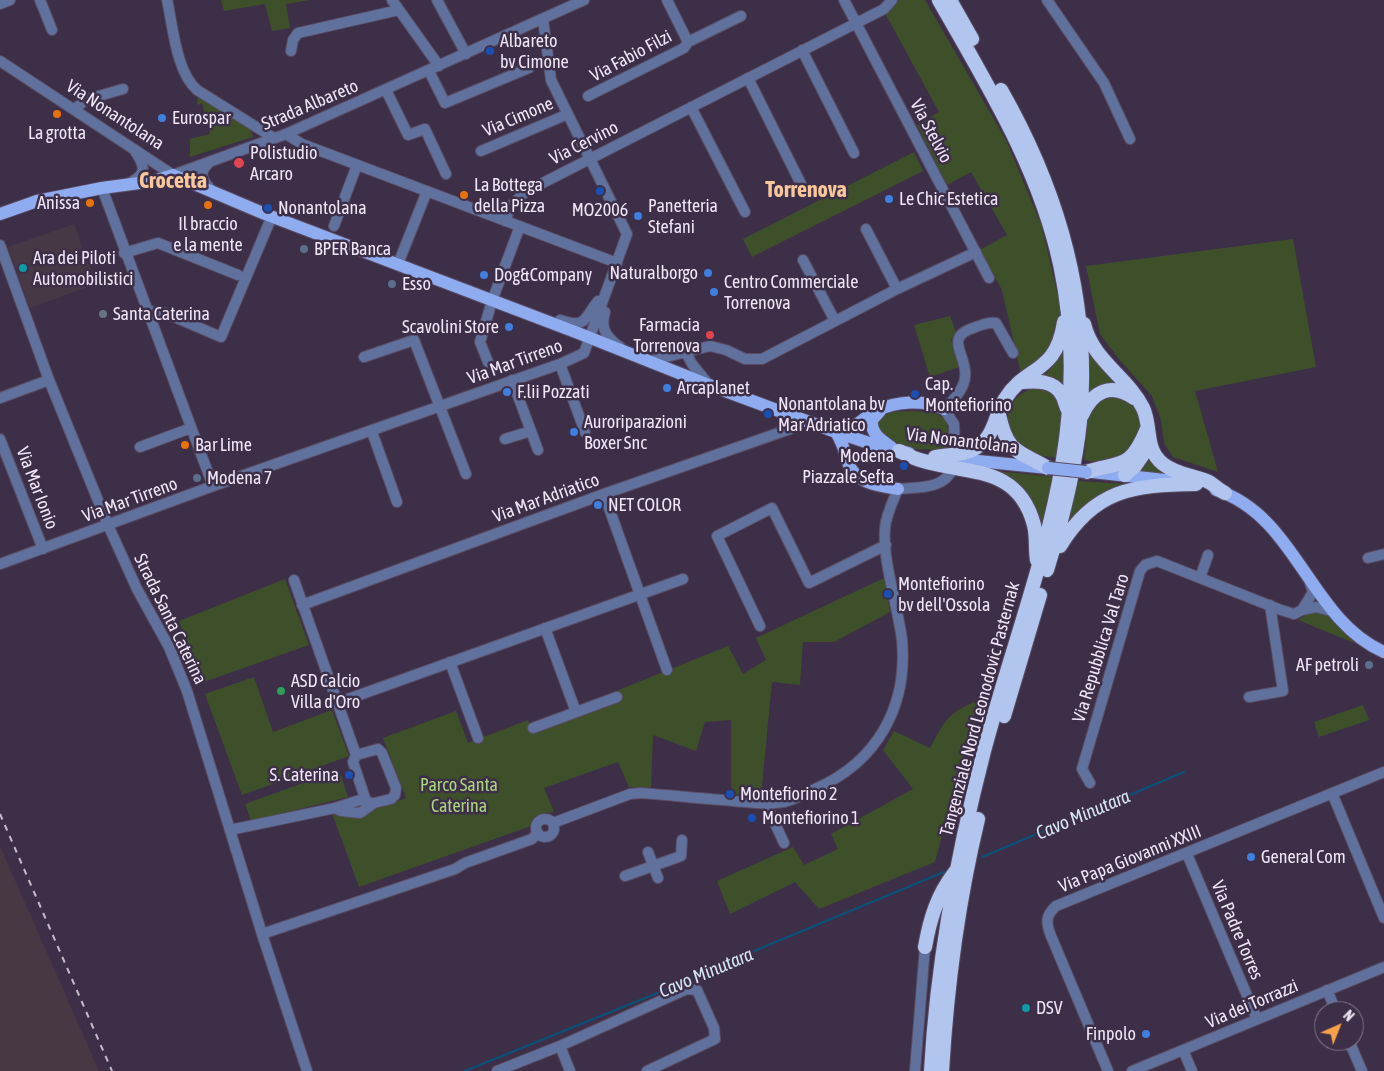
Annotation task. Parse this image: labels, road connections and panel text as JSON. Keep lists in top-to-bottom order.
{
  "streets": {
    "highway": ["Tangenziale Nord Leonodovic Pasternak"],
    "main road": ["Via Nonantolana"],
    "street": [
      "Via Fabio Filzi",
      "Strada Albareto",
      "Via Cimone",
      "Via Stelvio",
      "Via Cervino",
      "Via Mar Tirreno",
      "Via Mar Ionio",
      "Via Mar Adriatico",
      "Strada Santa Caterina",
      "Via Repubblica Val Taro",
      "Via Papa Giovanni XXIII",
      "Via Padre Torres",
      "Via dei Torrazzi"
    ]
  },
  "crossings": [
    ["Strada Albareto", "Via Nonantolana"],
    ["Strada Albareto", "Via Cimone"],
    ["Via Nonantolana", "Via Cimone"],
    ["Via Nonantolana", "Via Mar Tirreno"],
    ["Via Nonantolana", "Via Mar Adriatico"],
    ["Via Nonantolana", "Via Repubblica Val Taro"],
    ["Via Cimone", "Via Cervino"],
    ["Via Cimone", "Via Mar Tirreno"],
    ["Via Stelvio", "Via Cervino"],
    ["Via Mar Tirreno", "Via Mar Ionio"],
    ["Via Mar Tirreno", "Strada Santa Caterina"],
    ["Via Papa Giovanni XXIII", "Via Padre Torres"],
    ["Via Padre Torres", "Via dei Torrazzi"]
  ],
  "districts": ["Crocetta", "Torrenova"],
  "water": ["Cavo Minutara"],
  "parks": ["Parco Santa Caterina"],
  "places": [
    "Albareto bv Cimone",
    "La grotta",
    "Eurospar",
    "Polistudio Arcaro",
    "MO2006",
    "La Bottega della Pizza",
    "Le Chic Estetica",
    "Anissa",
    "Il braccio e la mente",
    "Nonantolana",
    "Panetteria Stefani",
    "BPER Banca",
    "Ara dei Piloti Automobilistici",
    "Naturalborgo",
    "Dog&Company",
    "Esso",
    "Centro Commerciale Torrenova",
    "Santa Caterina",
    "Scavolini Store",
    "Farmacia Torrenova",
    "Arcaplanet",
    "F.lii Pozzati",
    "Cap. Montefiorino",
    "Nonantolana bv Mar Adriatico",
    "Auroriparazioni Boxer Snc",
    "Bar Lime",
    "Modena Piazzale Sefta",
    "Modena 7",
    "NET COLOR",
    "Montefiorino bv dell'Ossola",
    "AF petroli",
    "ASD Calcio Villa d'Oro",
    "S. Caterina",
    "Montefiorino 2",
    "Montefiorino 1",
    "General Com",
    "DSV",
    "Finpolo"
  ],
  "north": "top right"
}
